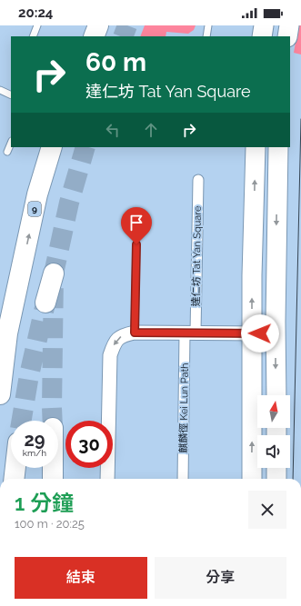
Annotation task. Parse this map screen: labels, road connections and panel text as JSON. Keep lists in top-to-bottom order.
{
  "streets": {
    "highway": ["9"],
    "street": ["達仁坊 Tat Yan Square", "麒麟徑 Kei Lun Path"]
  },
  "crossings": [
    ["達仁坊 Tat Yan Square", "麒麟徑 Kei Lun Path"]
  ],
  "north": "top",
  "page": {
    "status": "20:24",
    "turn": ["60 m", "達仁坊 Tat Yan Square"],
    "speed": "29 km/h",
    "limit": "30",
    "heading": ["1 分鐘", "100 m · 20:25"],
    "buttons": ["結束", "分享"]
  }
}
